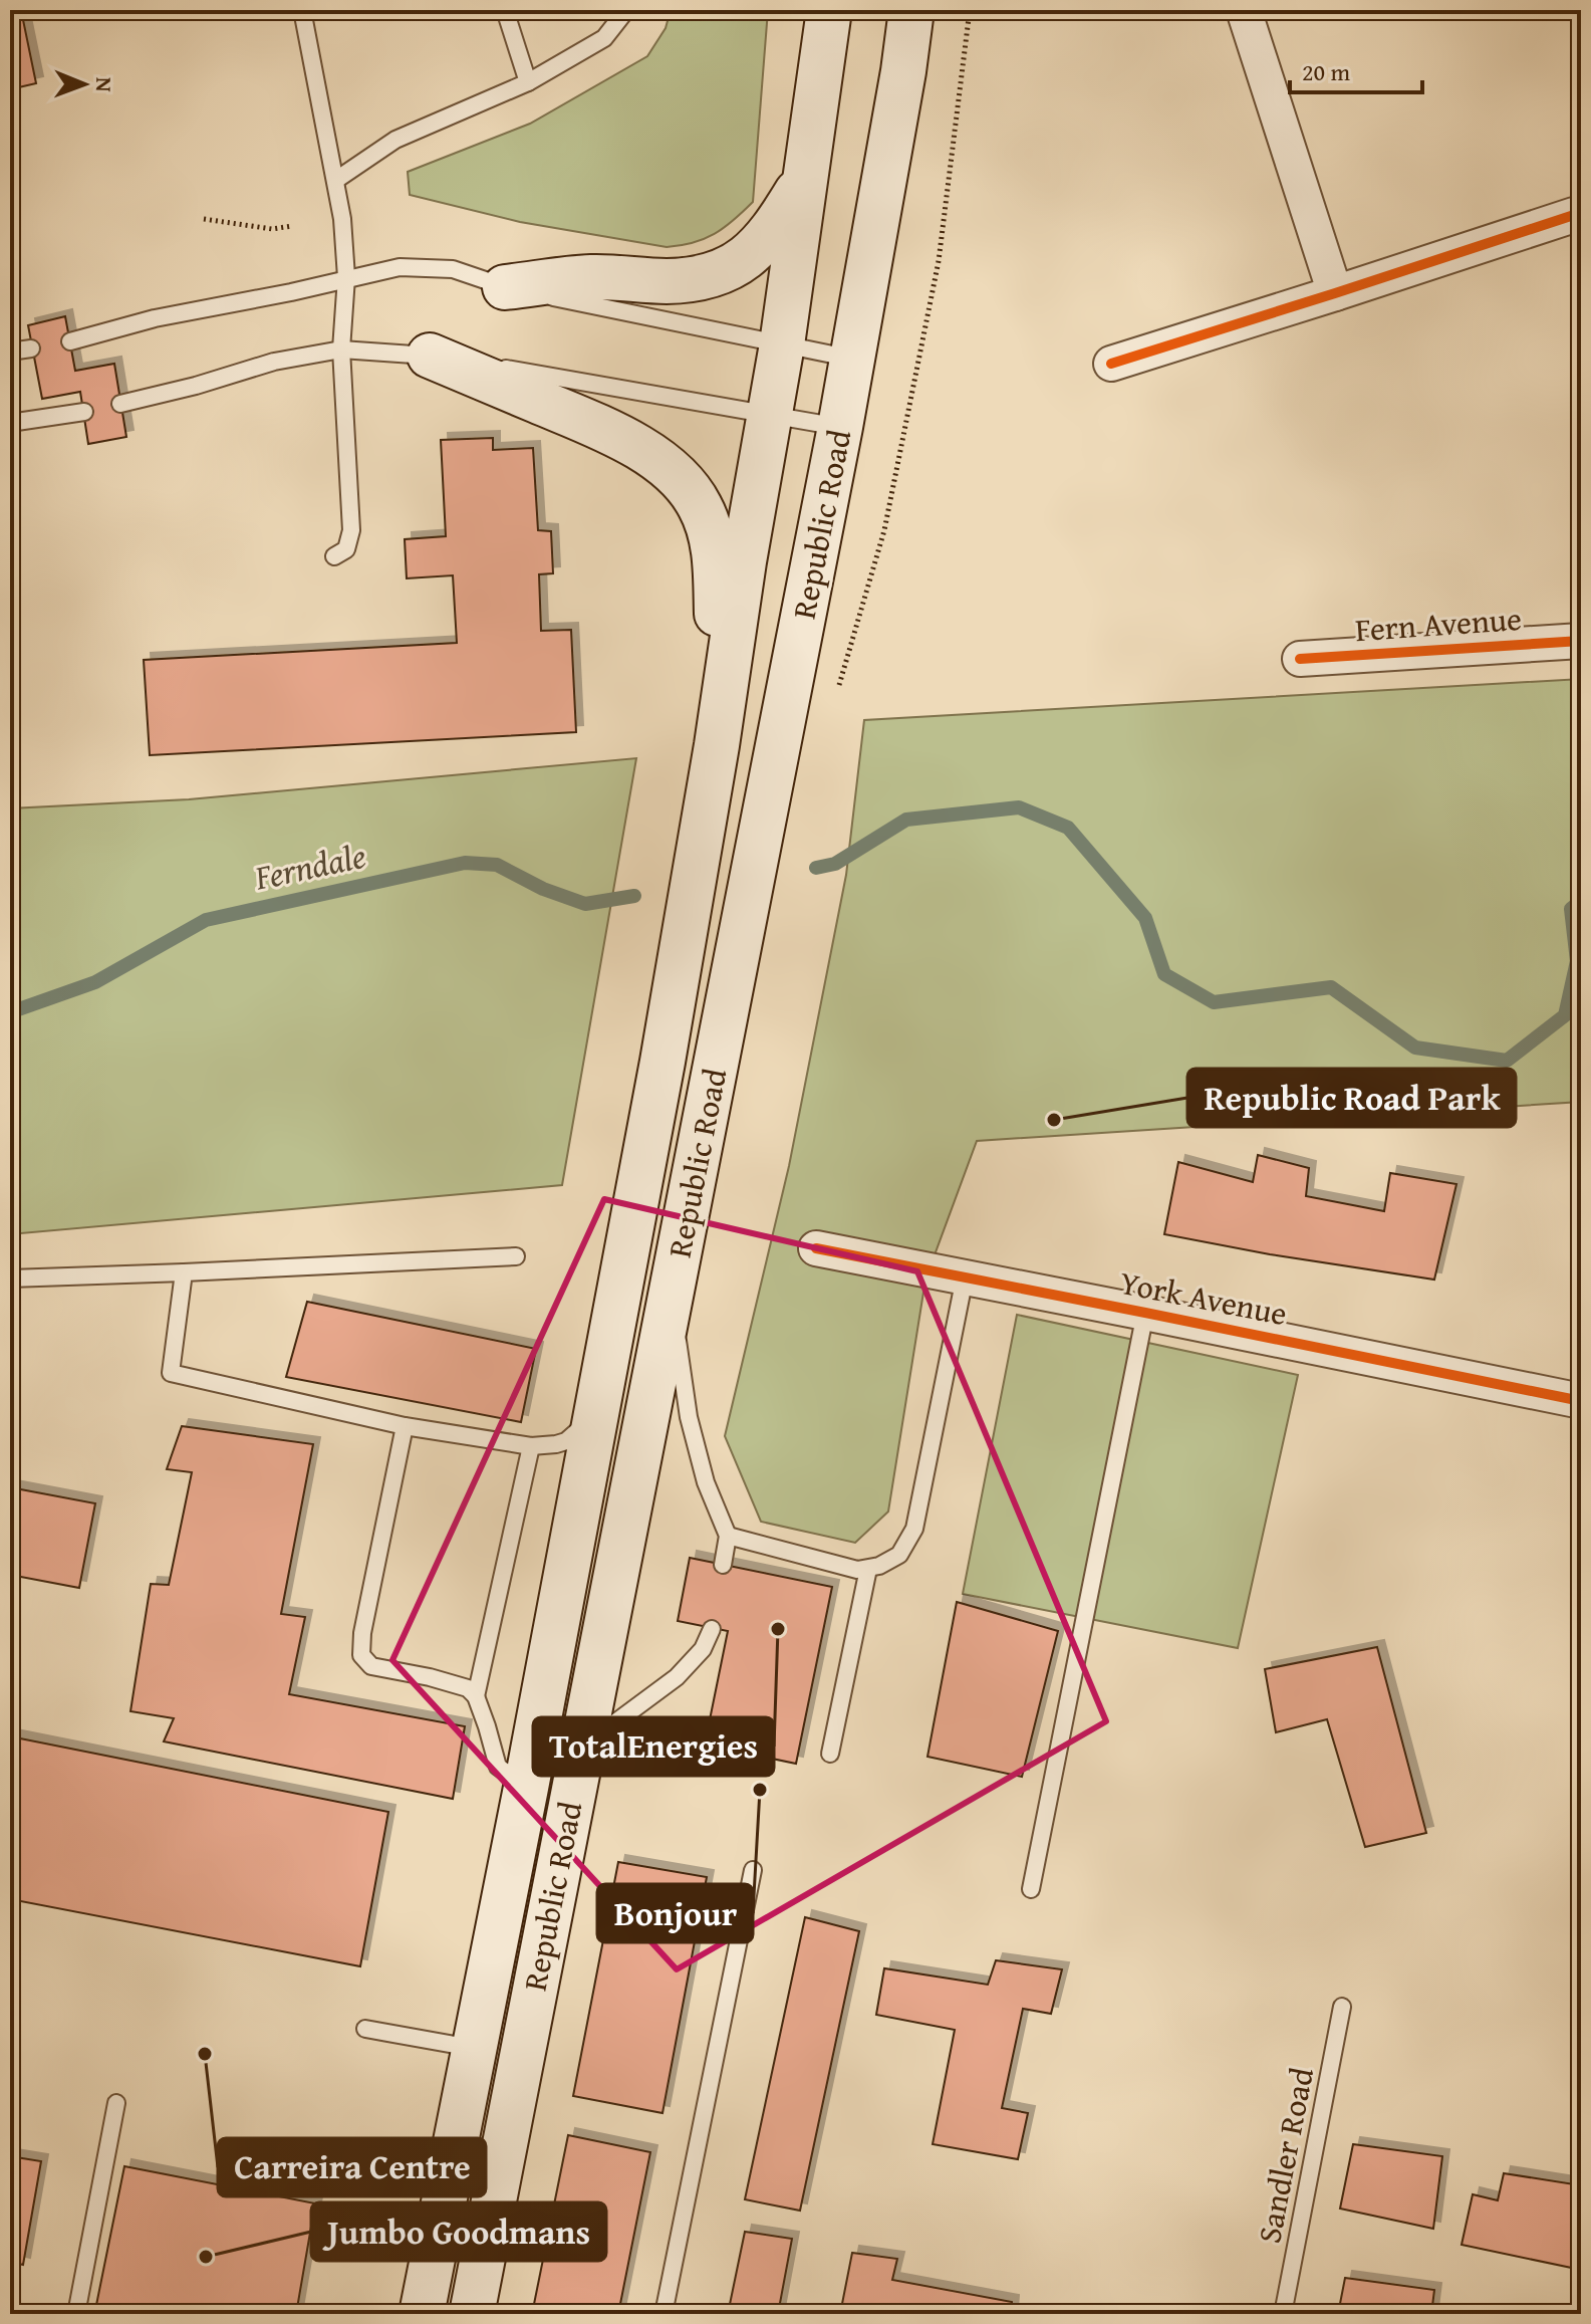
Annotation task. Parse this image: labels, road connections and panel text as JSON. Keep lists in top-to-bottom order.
{
  "streets": {
    "main road": ["Republic Road"],
    "street": ["Fern Avenue", "York Avenue"],
    "lane": ["Sandler Road"]
  },
  "water": ["Ferndale"],
  "places": [
    "Republic Road Park",
    "TotalEnergies",
    "Bonjour",
    "Carreira Centre",
    "Jumbo Goodmans"
  ],
  "scale_bar": "20 m",
  "north": "right"
}
